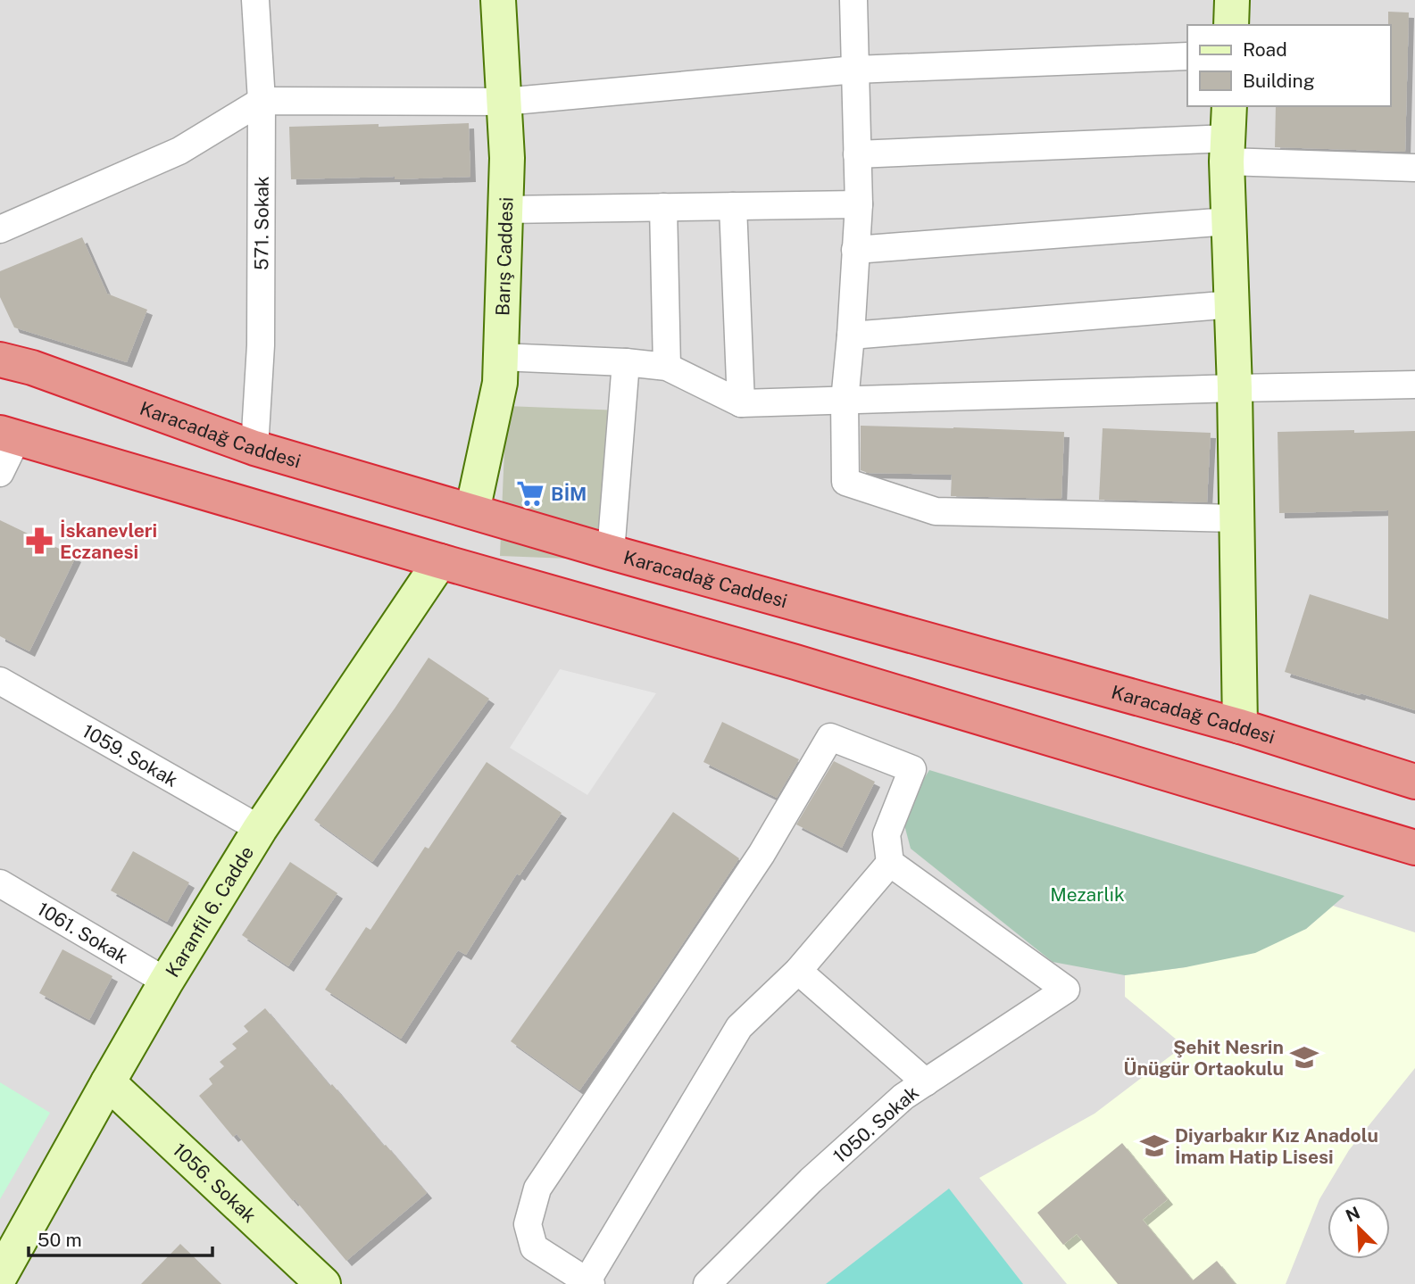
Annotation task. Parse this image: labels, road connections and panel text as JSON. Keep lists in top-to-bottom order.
{
  "streets": {
    "highway": ["Karacadağ Caddesi"],
    "street": [
      "571. Sokak",
      "Barış Caddesi",
      "1059. Sokak",
      "Karanfil 6. Cadde",
      "1061. Sokak",
      "1050. Sokak",
      "1056. Sokak"
    ]
  },
  "crossings": [
    ["571. Sokak", "Karacadağ Caddesi"],
    ["Barış Caddesi", "Karacadağ Caddesi"],
    ["1059. Sokak", "Karanfil 6. Cadde"],
    ["Karanfil 6. Cadde", "1061. Sokak"],
    ["Karanfil 6. Cadde", "1056. Sokak"]
  ],
  "parks": ["Mezarlık"],
  "places": {
    "supermarket": ["BİM"],
    "pharmacy": ["İskanevleri Eczanesi"],
    "school or university": ["Şehit Nesrin Ünügür Ortaokulu", "Diyarbakır Kız Anadolu İmam Hatip Lisesi"]
  },
  "legend": ["Road", "Building"],
  "scale_bar": "50 m",
  "north": "top left"
}
